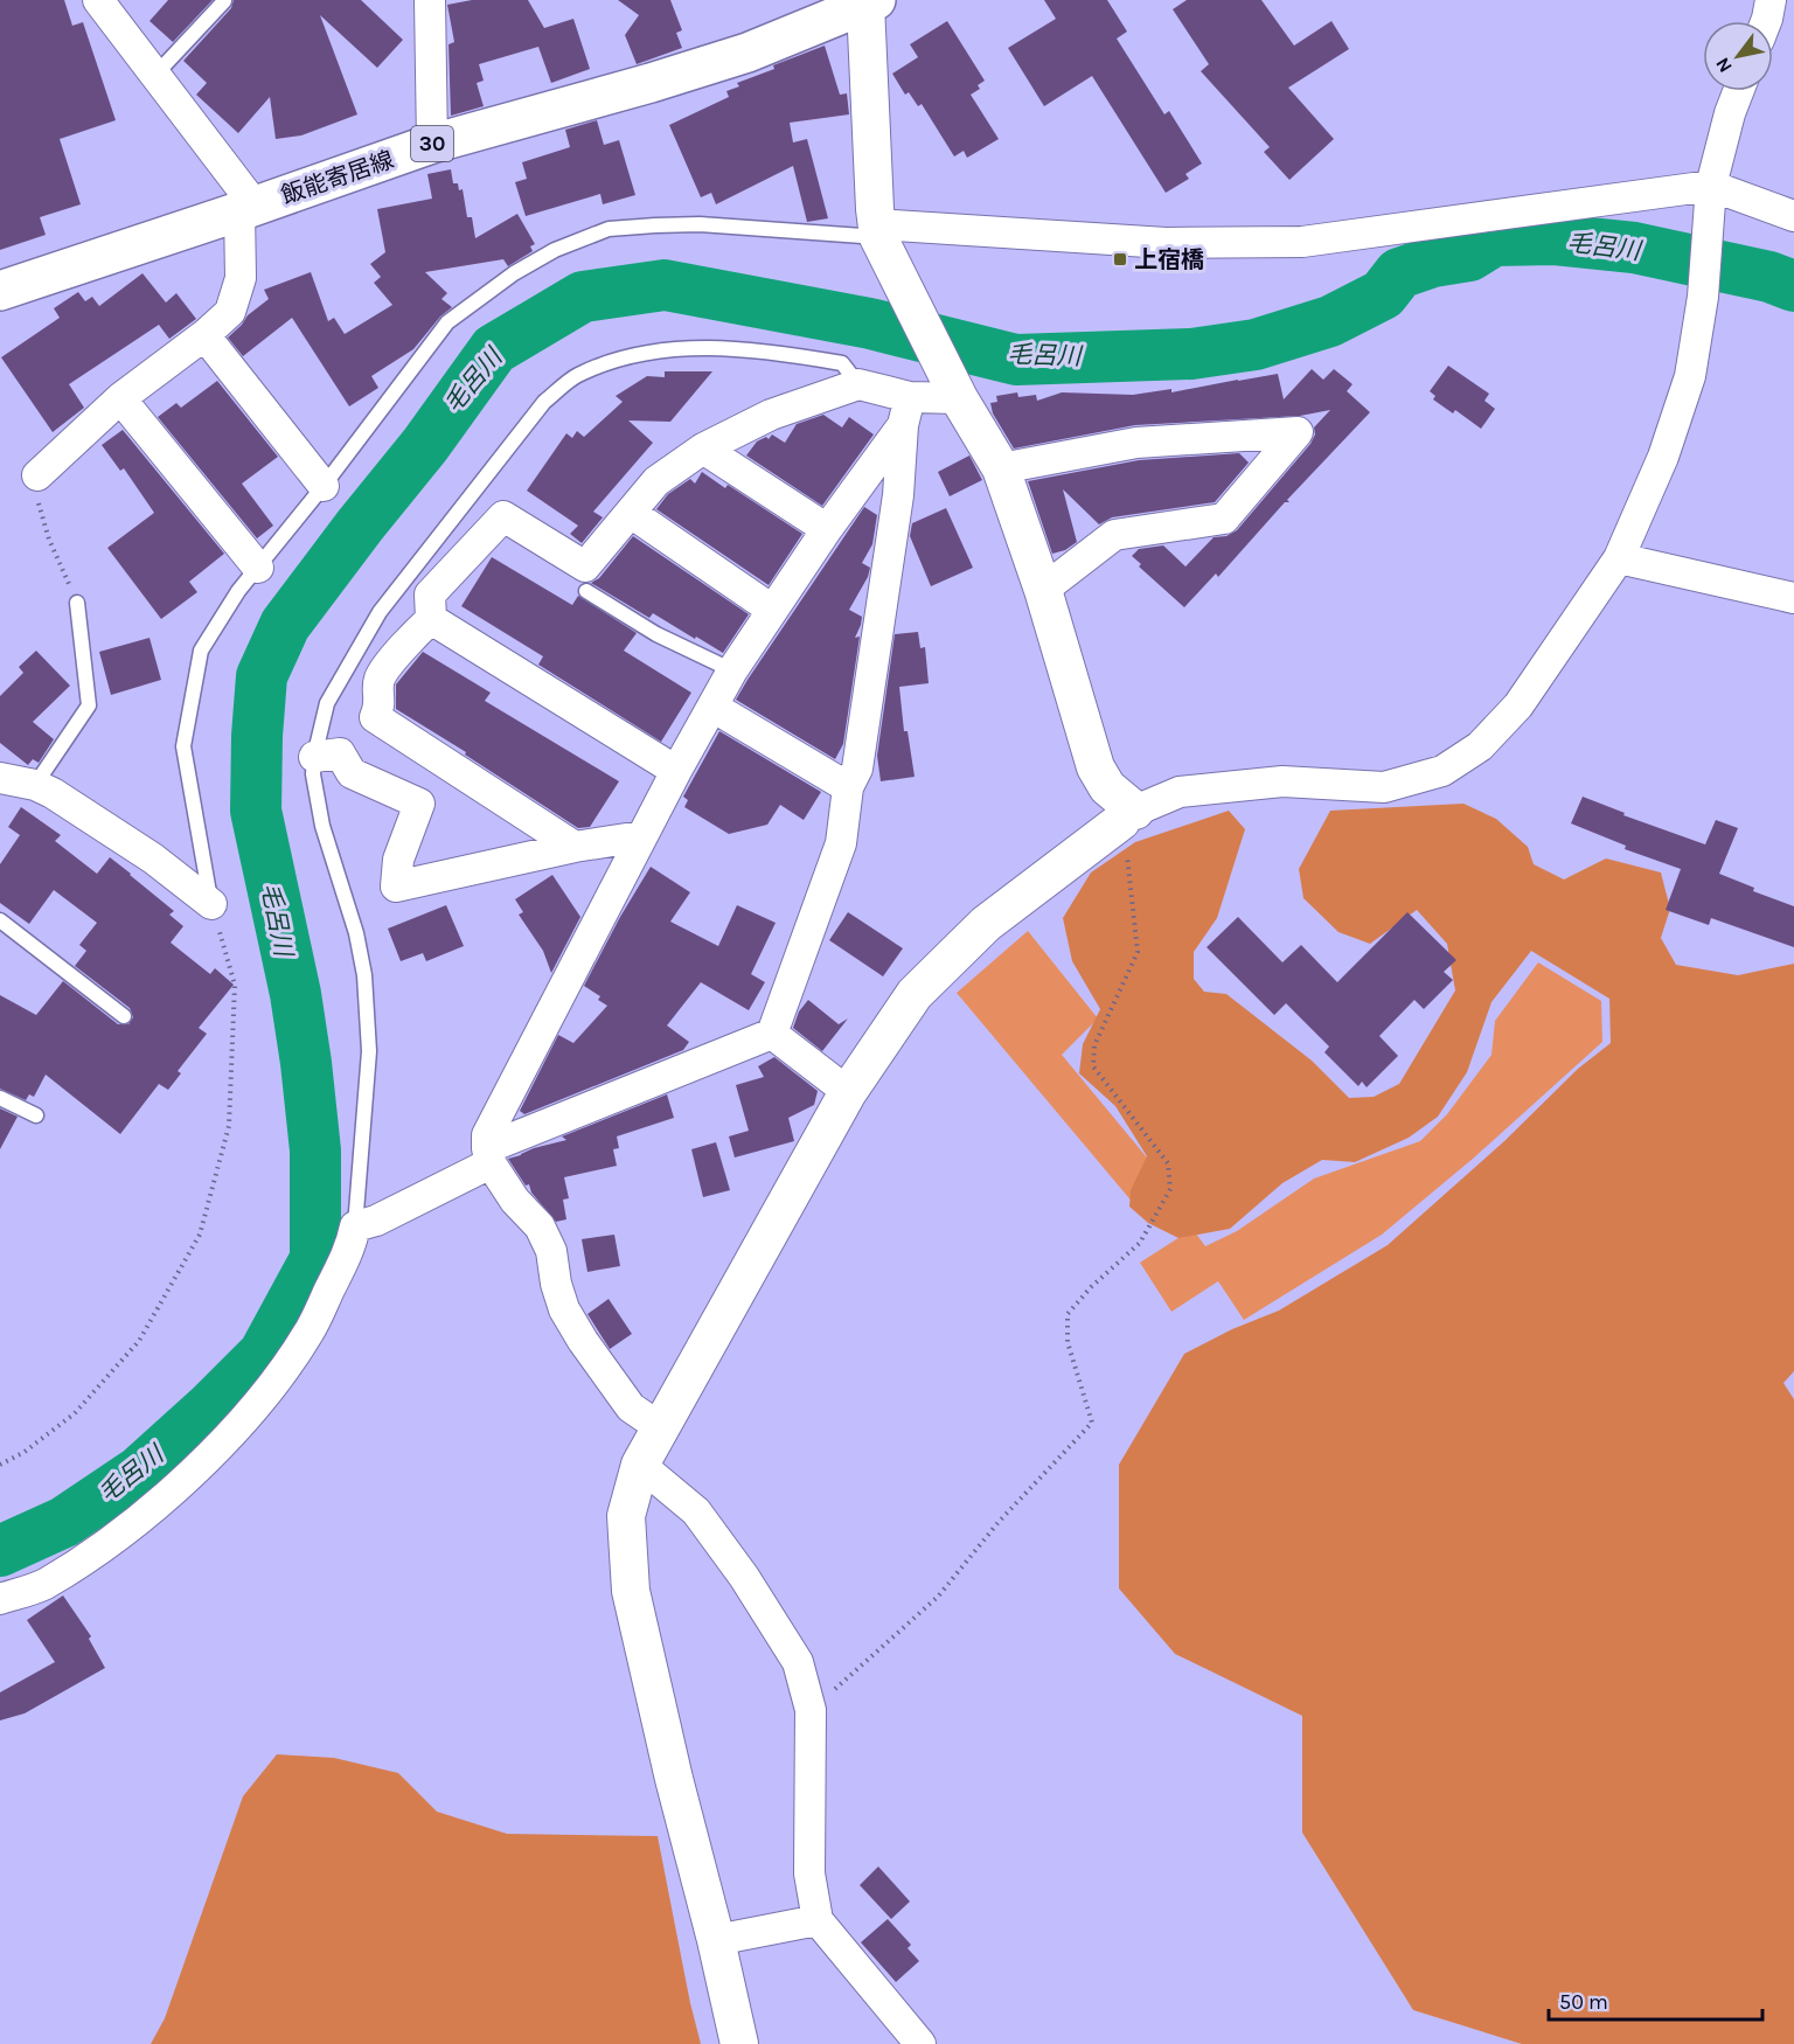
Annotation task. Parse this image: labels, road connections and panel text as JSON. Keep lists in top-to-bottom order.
{
  "streets": {
    "main road": ["30", "飯能寄居線"]
  },
  "water": ["毛呂川"],
  "places": {
    "transit": ["上宿橋"]
  },
  "scale_bar": "50 m",
  "north": "bottom left"
}
